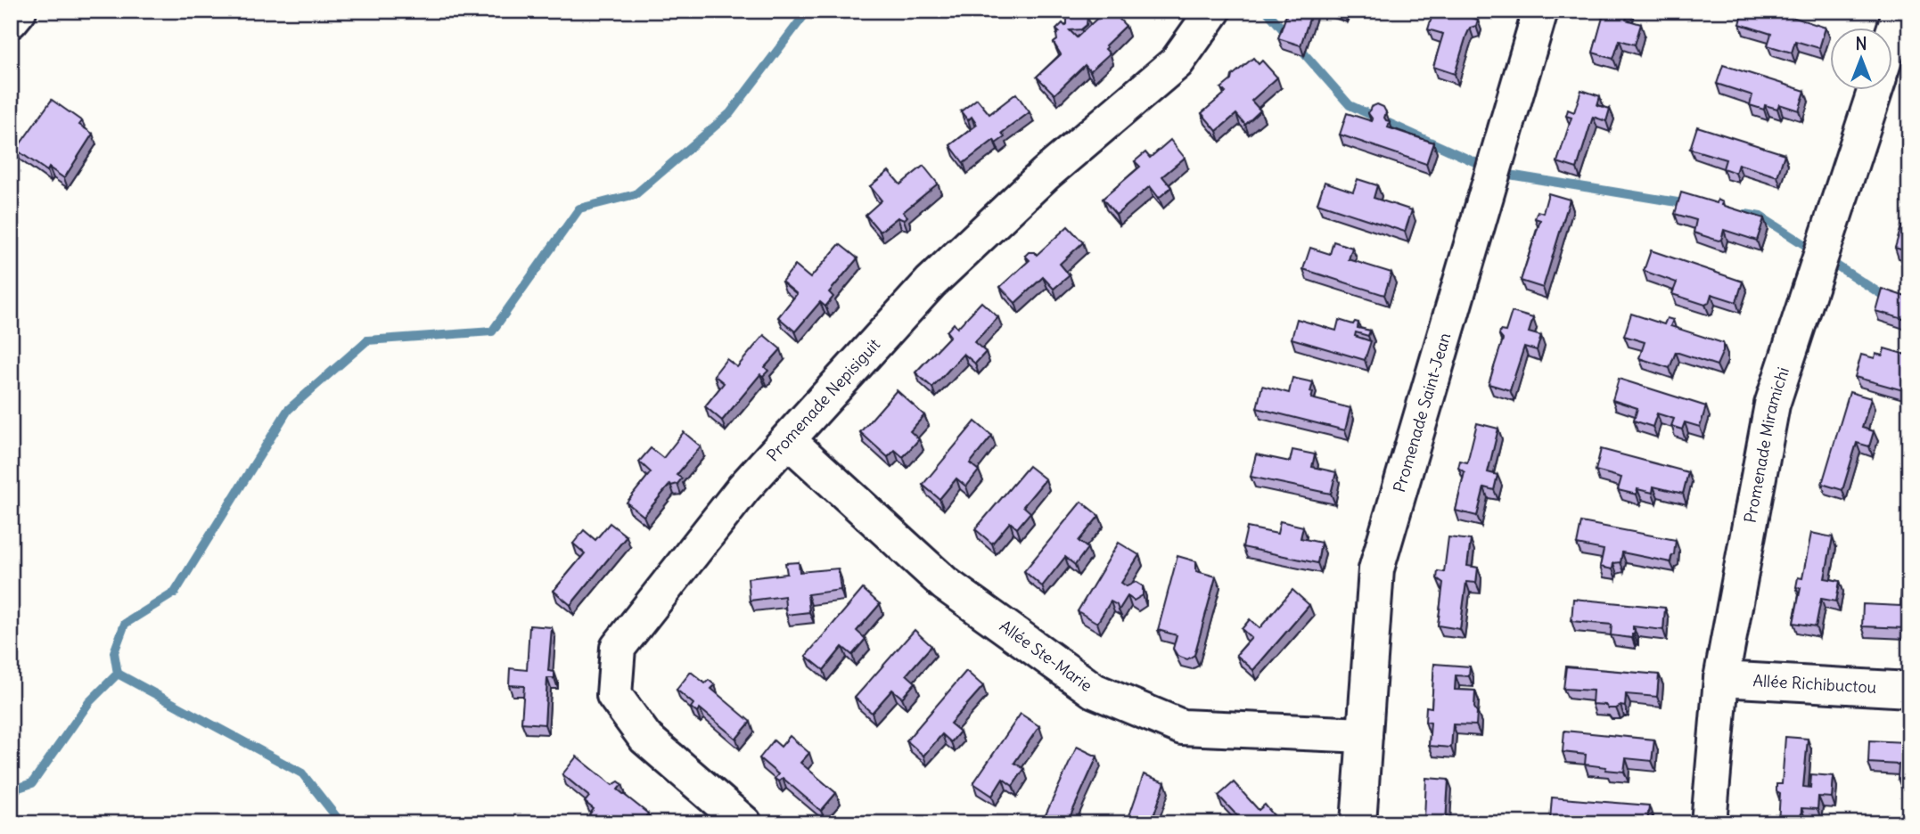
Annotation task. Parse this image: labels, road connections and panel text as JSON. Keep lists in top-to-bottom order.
{
  "streets": {
    "street": [
      "Promenade Nepisiguit",
      "Promenade Saint-Jean",
      "Promenade Miramichi",
      "Allée Ste-Marie",
      "Allée Richibuctou"
    ]
  },
  "crossings": [
    ["Promenade Nepisiguit", "Allée Ste-Marie"],
    ["Promenade Saint-Jean", "Allée Ste-Marie"],
    ["Promenade Miramichi", "Allée Richibuctou"]
  ],
  "north": "top"
}
